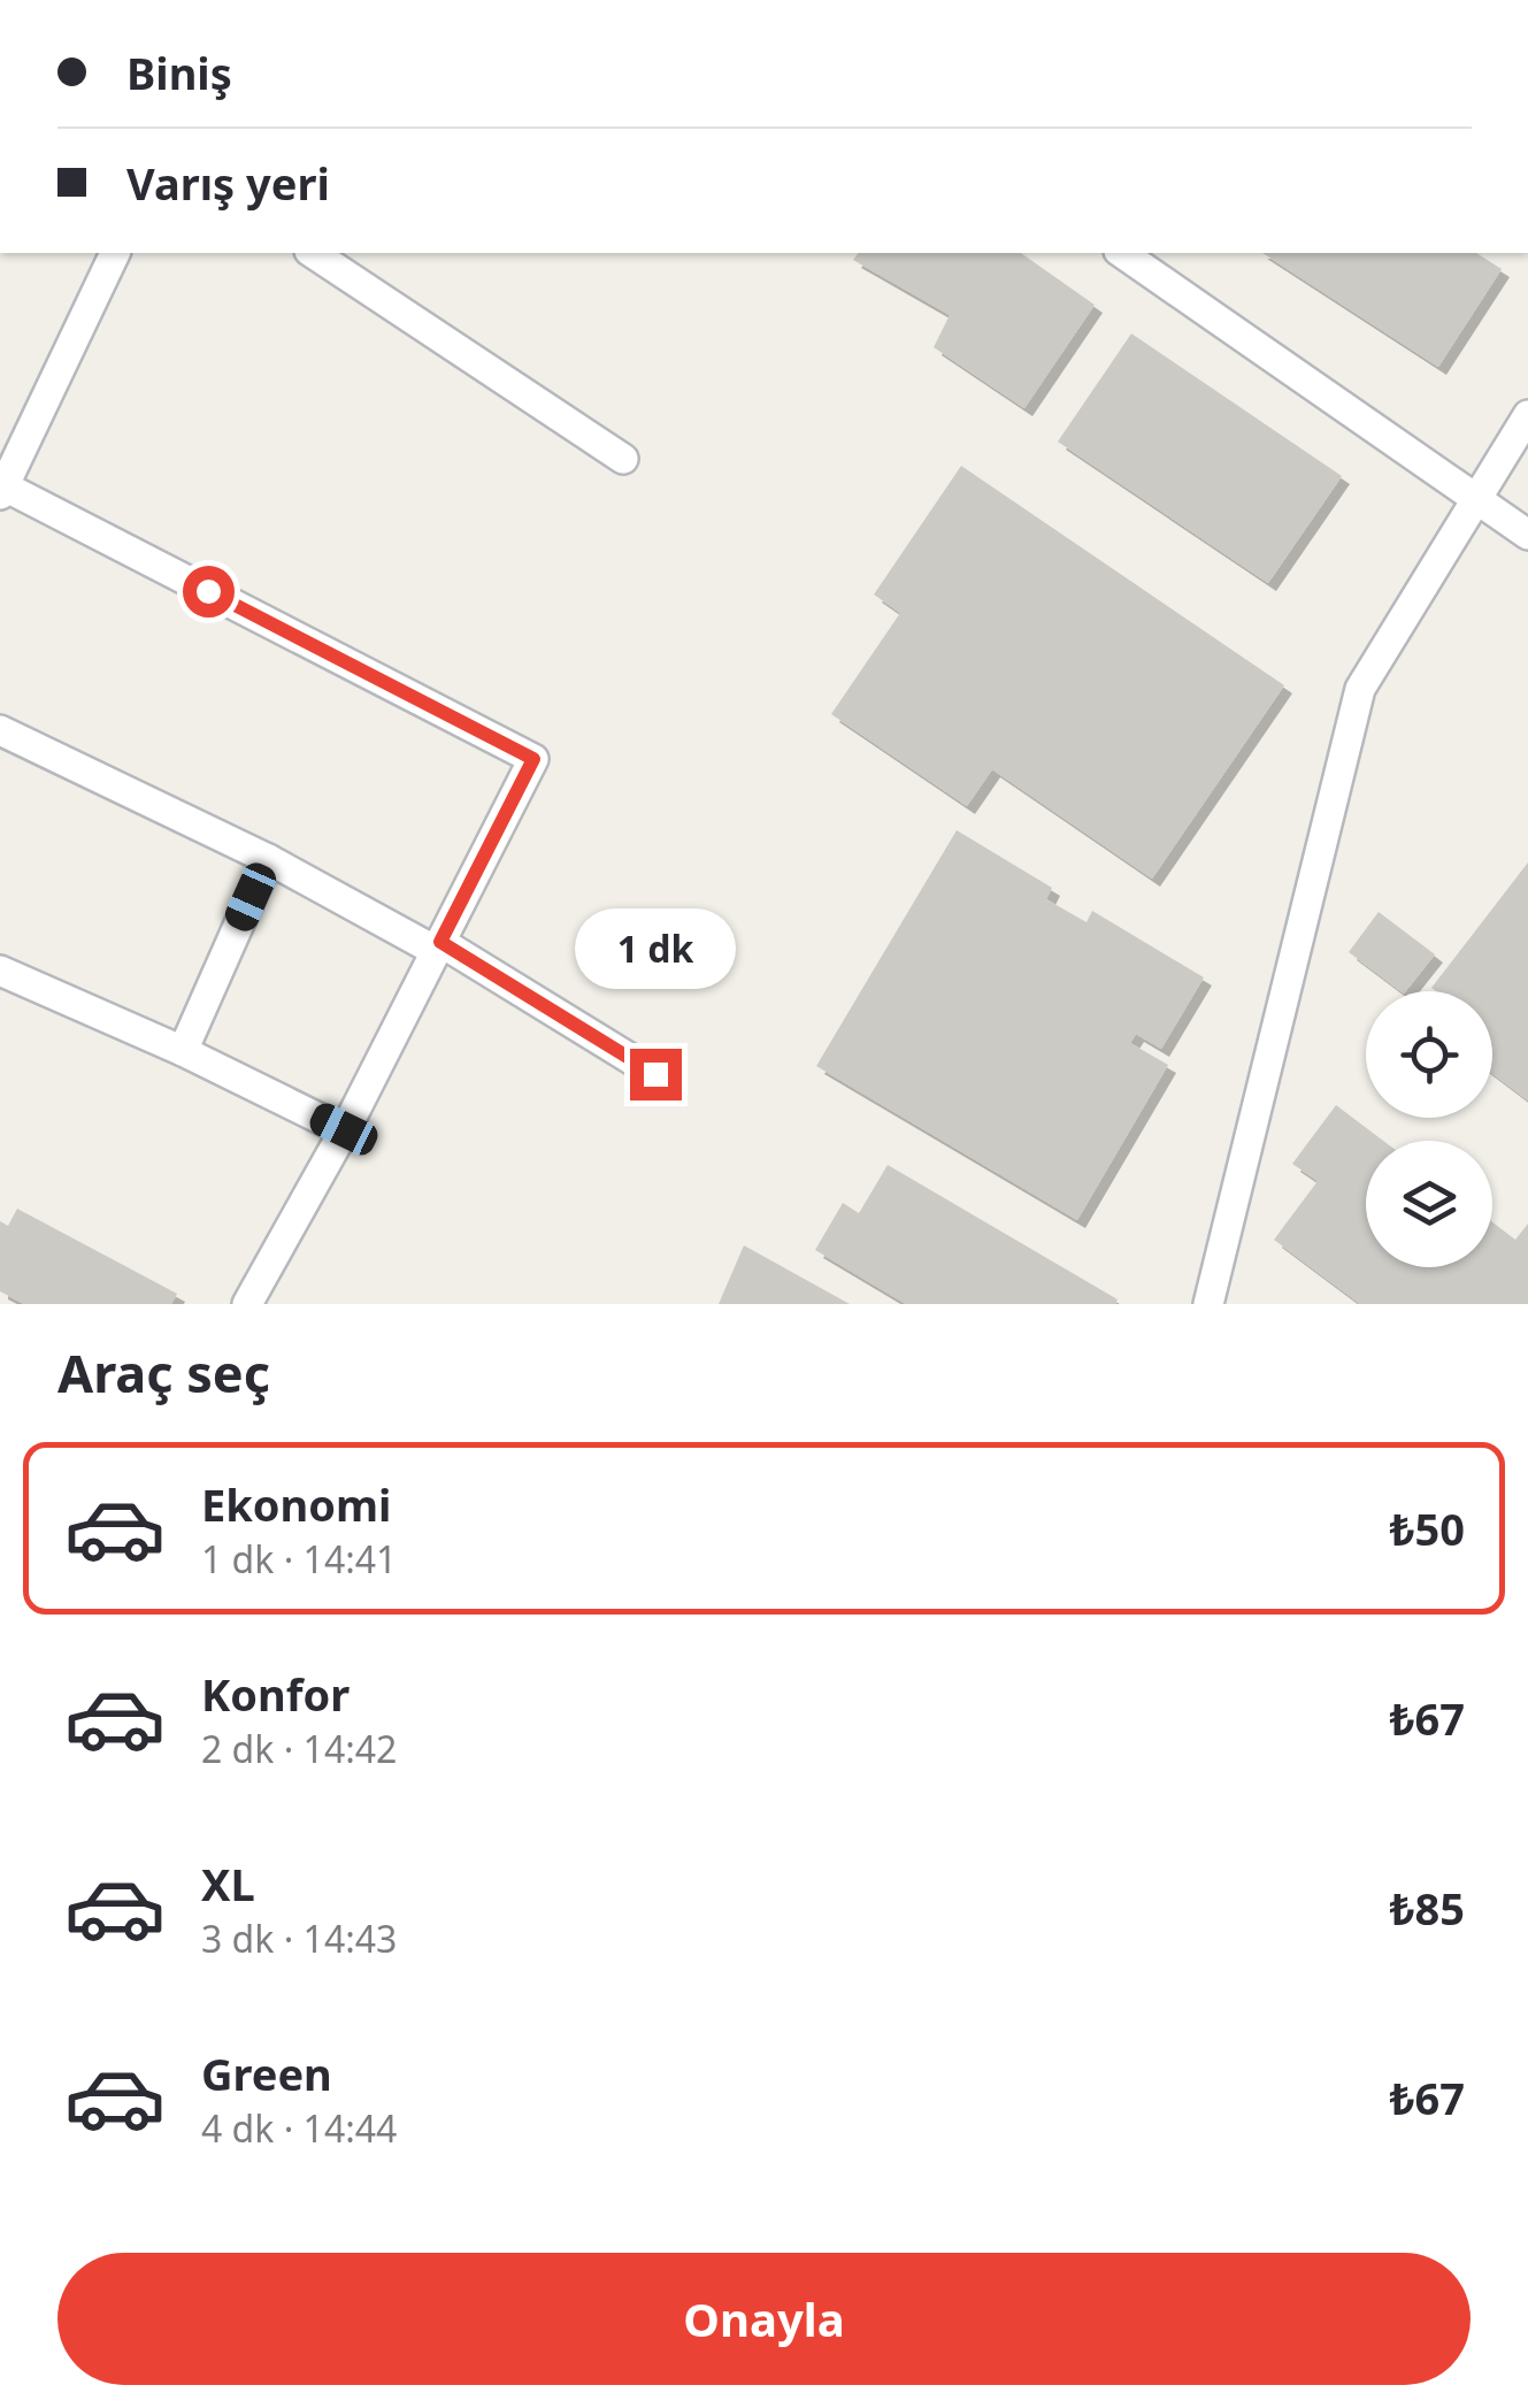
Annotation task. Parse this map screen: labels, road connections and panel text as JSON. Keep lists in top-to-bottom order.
{
  "page": {
    "banner": ["Biniş", "Varış yeri"],
    "bubble": "1 dk",
    "heading": "Araç seç",
    "list": [
      {
        "name": "Ekonomi",
        "note": "1 dk · 14:41",
        "value": "₺50"
      },
      {
        "name": "Konfor",
        "note": "2 dk · 14:42",
        "value": "₺67"
      },
      {
        "name": "XL",
        "note": "3 dk · 14:43",
        "value": "₺85"
      },
      {
        "name": "Green",
        "note": "4 dk · 14:44",
        "value": "₺67"
      }
    ],
    "buttons": "Onayla"
  }
}
